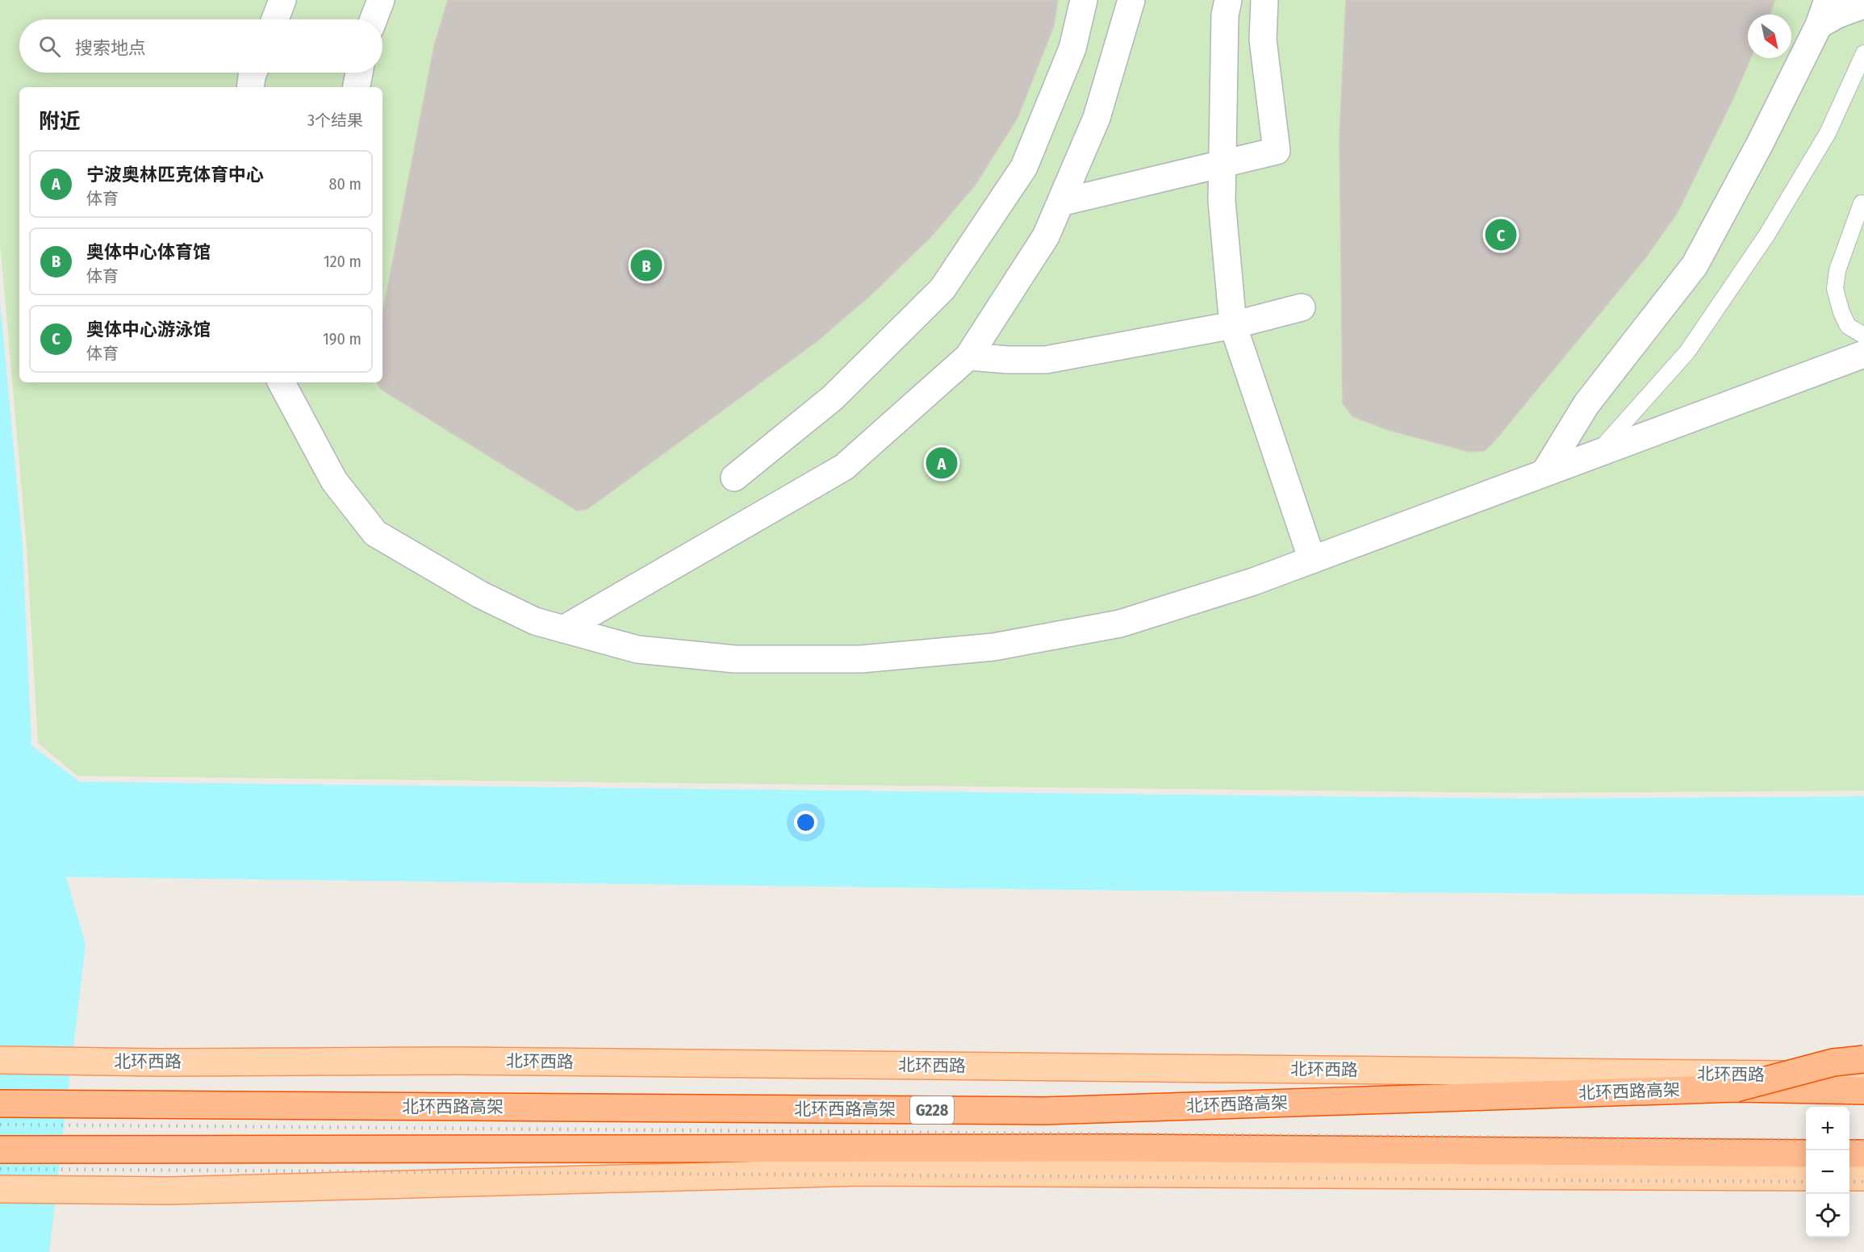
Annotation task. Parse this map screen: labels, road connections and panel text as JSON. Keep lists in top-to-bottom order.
{
  "streets": {
    "highway": ["北环西路高架", "G228"],
    "main road": ["北环西路"]
  },
  "north": "bottom right",
  "page": {
    "search": "搜索地点",
    "heading": ["附近", "3个结果"],
    "list": [
      {
        "mark": "A",
        "name": "宁波奥林匹克体育中心",
        "note": "体育",
        "value": "80 m"
      },
      {
        "mark": "B",
        "name": "奥体中心体育馆",
        "note": "体育",
        "value": "120 m"
      },
      {
        "mark": "C",
        "name": "奥体中心游泳馆",
        "note": "体育",
        "value": "190 m"
      }
    ],
    "pins": ["C", "B", "A"],
    "map_buttons": ["+", "−"]
  }
}
